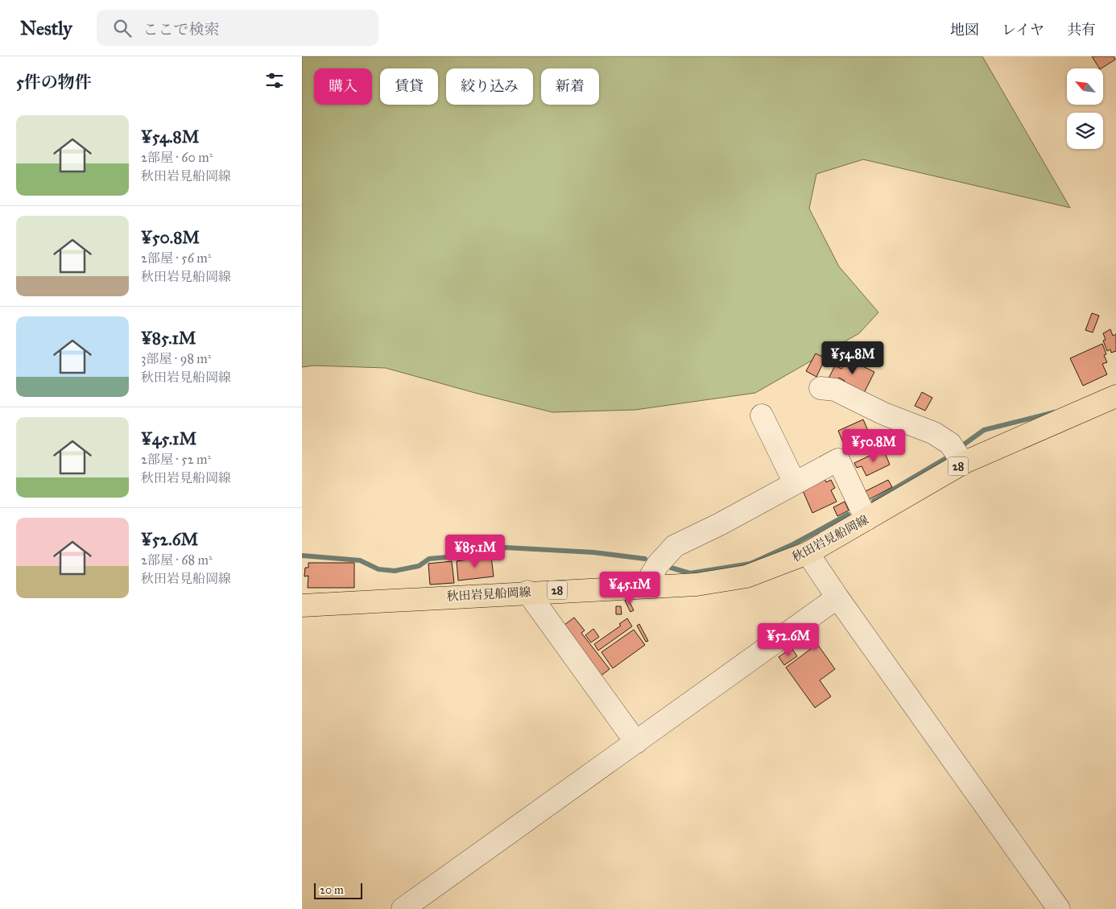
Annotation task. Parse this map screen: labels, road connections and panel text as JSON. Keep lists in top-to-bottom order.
{
  "streets": {
    "main road": ["28", "秋田岩見船岡線"]
  },
  "scale_bar": "20 m",
  "north": "top left",
  "page": {
    "header": "Nestly",
    "search": "ここで検索",
    "nav": ["地図", "レイヤ", "共有"],
    "heading": "5件の物件",
    "chip": [
      "購入",
      "賃貸",
      "絞り込み",
      "新着"
    ],
    "list": [
      {
        "name": "¥54.8M",
        "note": "2部屋 · 60 m² · 秋田岩見船岡線"
      },
      {
        "name": "¥50.8M",
        "note": "2部屋 · 56 m² · 秋田岩見船岡線"
      },
      {
        "name": "¥85.1M",
        "note": "3部屋 · 98 m² · 秋田岩見船岡線"
      },
      {
        "name": "¥45.1M",
        "note": "2部屋 · 52 m² · 秋田岩見船岡線"
      },
      {
        "name": "¥52.6M",
        "note": "2部屋 · 68 m² · 秋田岩見船岡線"
      }
    ],
    "price": [
      "¥54.8M",
      "¥50.8M",
      "¥85.1M",
      "¥45.1M",
      "¥52.6M"
    ],
    "scale": "20 m"
  }
}
